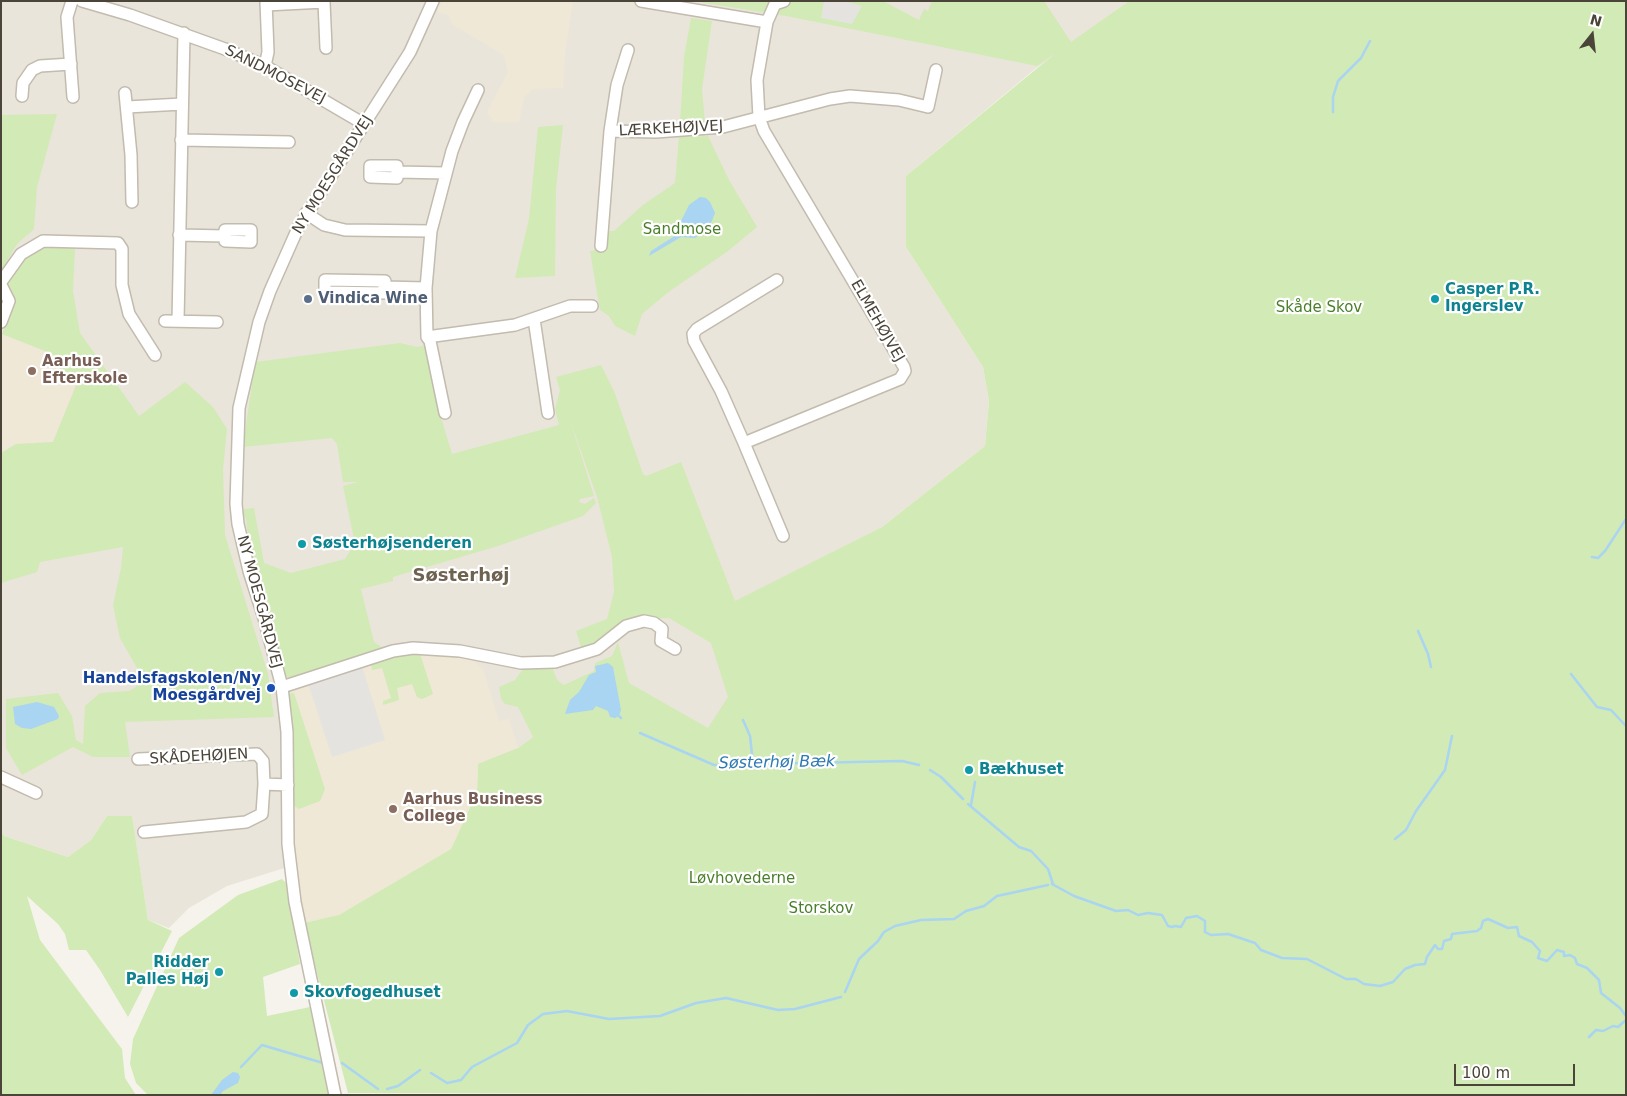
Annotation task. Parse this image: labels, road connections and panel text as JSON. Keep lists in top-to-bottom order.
{
  "streets": {
    "street": [
      "SANDMOSEVEJ",
      "LÆRKEHØJVEJ",
      "NY MOESGÅRDVEJ",
      "ELMEHØJVEJ",
      "SKÅDEHØJEN"
    ]
  },
  "crossings": [
    ["SANDMOSEVEJ", "NY MOESGÅRDVEJ"],
    ["LÆRKEHØJVEJ", "ELMEHØJVEJ"]
  ],
  "districts": ["Søsterhøj"],
  "water": ["Søsterhøj Bæk"],
  "parks": [
    "Sandmose",
    "Skåde Skov",
    "Løvhovederne",
    "Storskov"
  ],
  "places": [
    "Vindica Wine",
    "Casper P.R. Ingerslev",
    "Aarhus Efterskole",
    "Søsterhøjsenderen",
    "Handelsfagskolen/Ny Moesgårdvej",
    "Bækhuset",
    "Aarhus Business College",
    "Ridder Palles Høj",
    "Skovfogedhuset"
  ],
  "scale_bar": "100 m",
  "north": "top"
}
